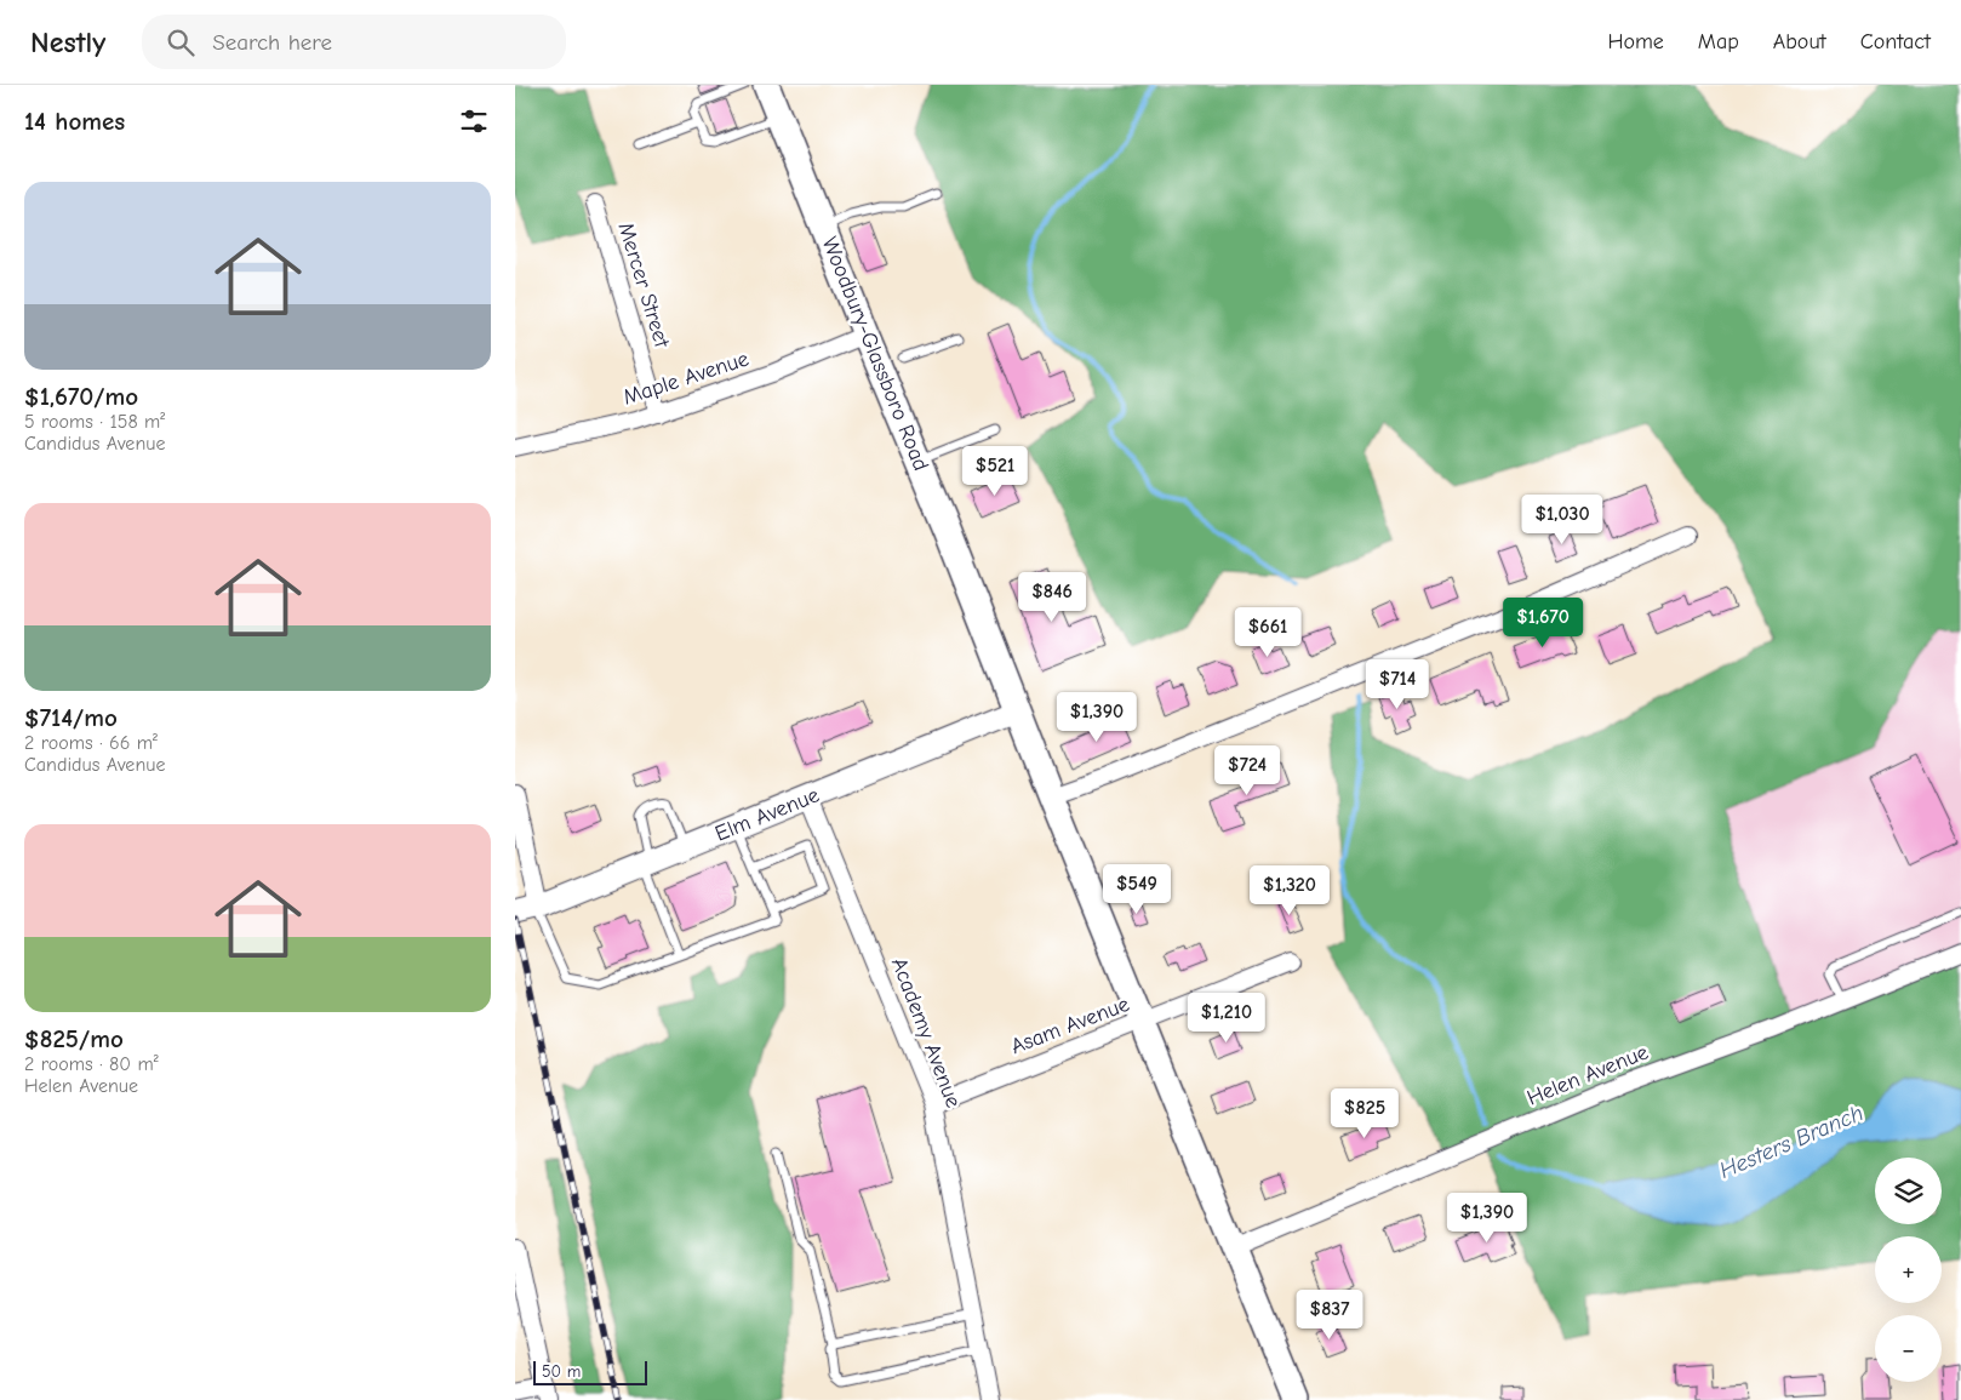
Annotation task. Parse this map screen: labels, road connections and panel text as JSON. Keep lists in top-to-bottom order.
{
  "streets": {
    "main road": ["Woodbury-Glassboro Road", "Elm Avenue"],
    "street": [
      "Mercer Street",
      "Maple Avenue",
      "Asam Avenue",
      "Academy Avenue",
      "Helen Avenue"
    ]
  },
  "crossings": [
    ["Mercer Street", "Maple Avenue"],
    ["Woodbury-Glassboro Road", "Maple Avenue"],
    ["Woodbury-Glassboro Road", "Elm Avenue"],
    ["Woodbury-Glassboro Road", "Asam Avenue"],
    ["Woodbury-Glassboro Road", "Helen Avenue"],
    ["Elm Avenue", "Academy Avenue"],
    ["Asam Avenue", "Academy Avenue"]
  ],
  "water": ["Hesters Branch"],
  "scale_bar": "50 m",
  "page": {
    "header": "Nestly",
    "search": "Search here",
    "nav": [
      "Home",
      "Map",
      "About",
      "Contact"
    ],
    "heading": "14 homes",
    "list": [
      {
        "name": "$1,670/mo",
        "note": "5 rooms · 158 m² · Candidus Avenue"
      },
      {
        "name": "$714/mo",
        "note": "2 rooms · 66 m² · Candidus Avenue"
      },
      {
        "name": "$825/mo",
        "note": "2 rooms · 80 m² · Helen Avenue"
      }
    ],
    "price": [
      "$521",
      "$1,030",
      "$846",
      "$1,670",
      "$661",
      "$714",
      "$1,390",
      "$724",
      "$549",
      "$1,320",
      "$1,210",
      "$825",
      "$1,390",
      "$837"
    ],
    "map_buttons": ["+", "−"],
    "scale": "50 m"
  }
}
